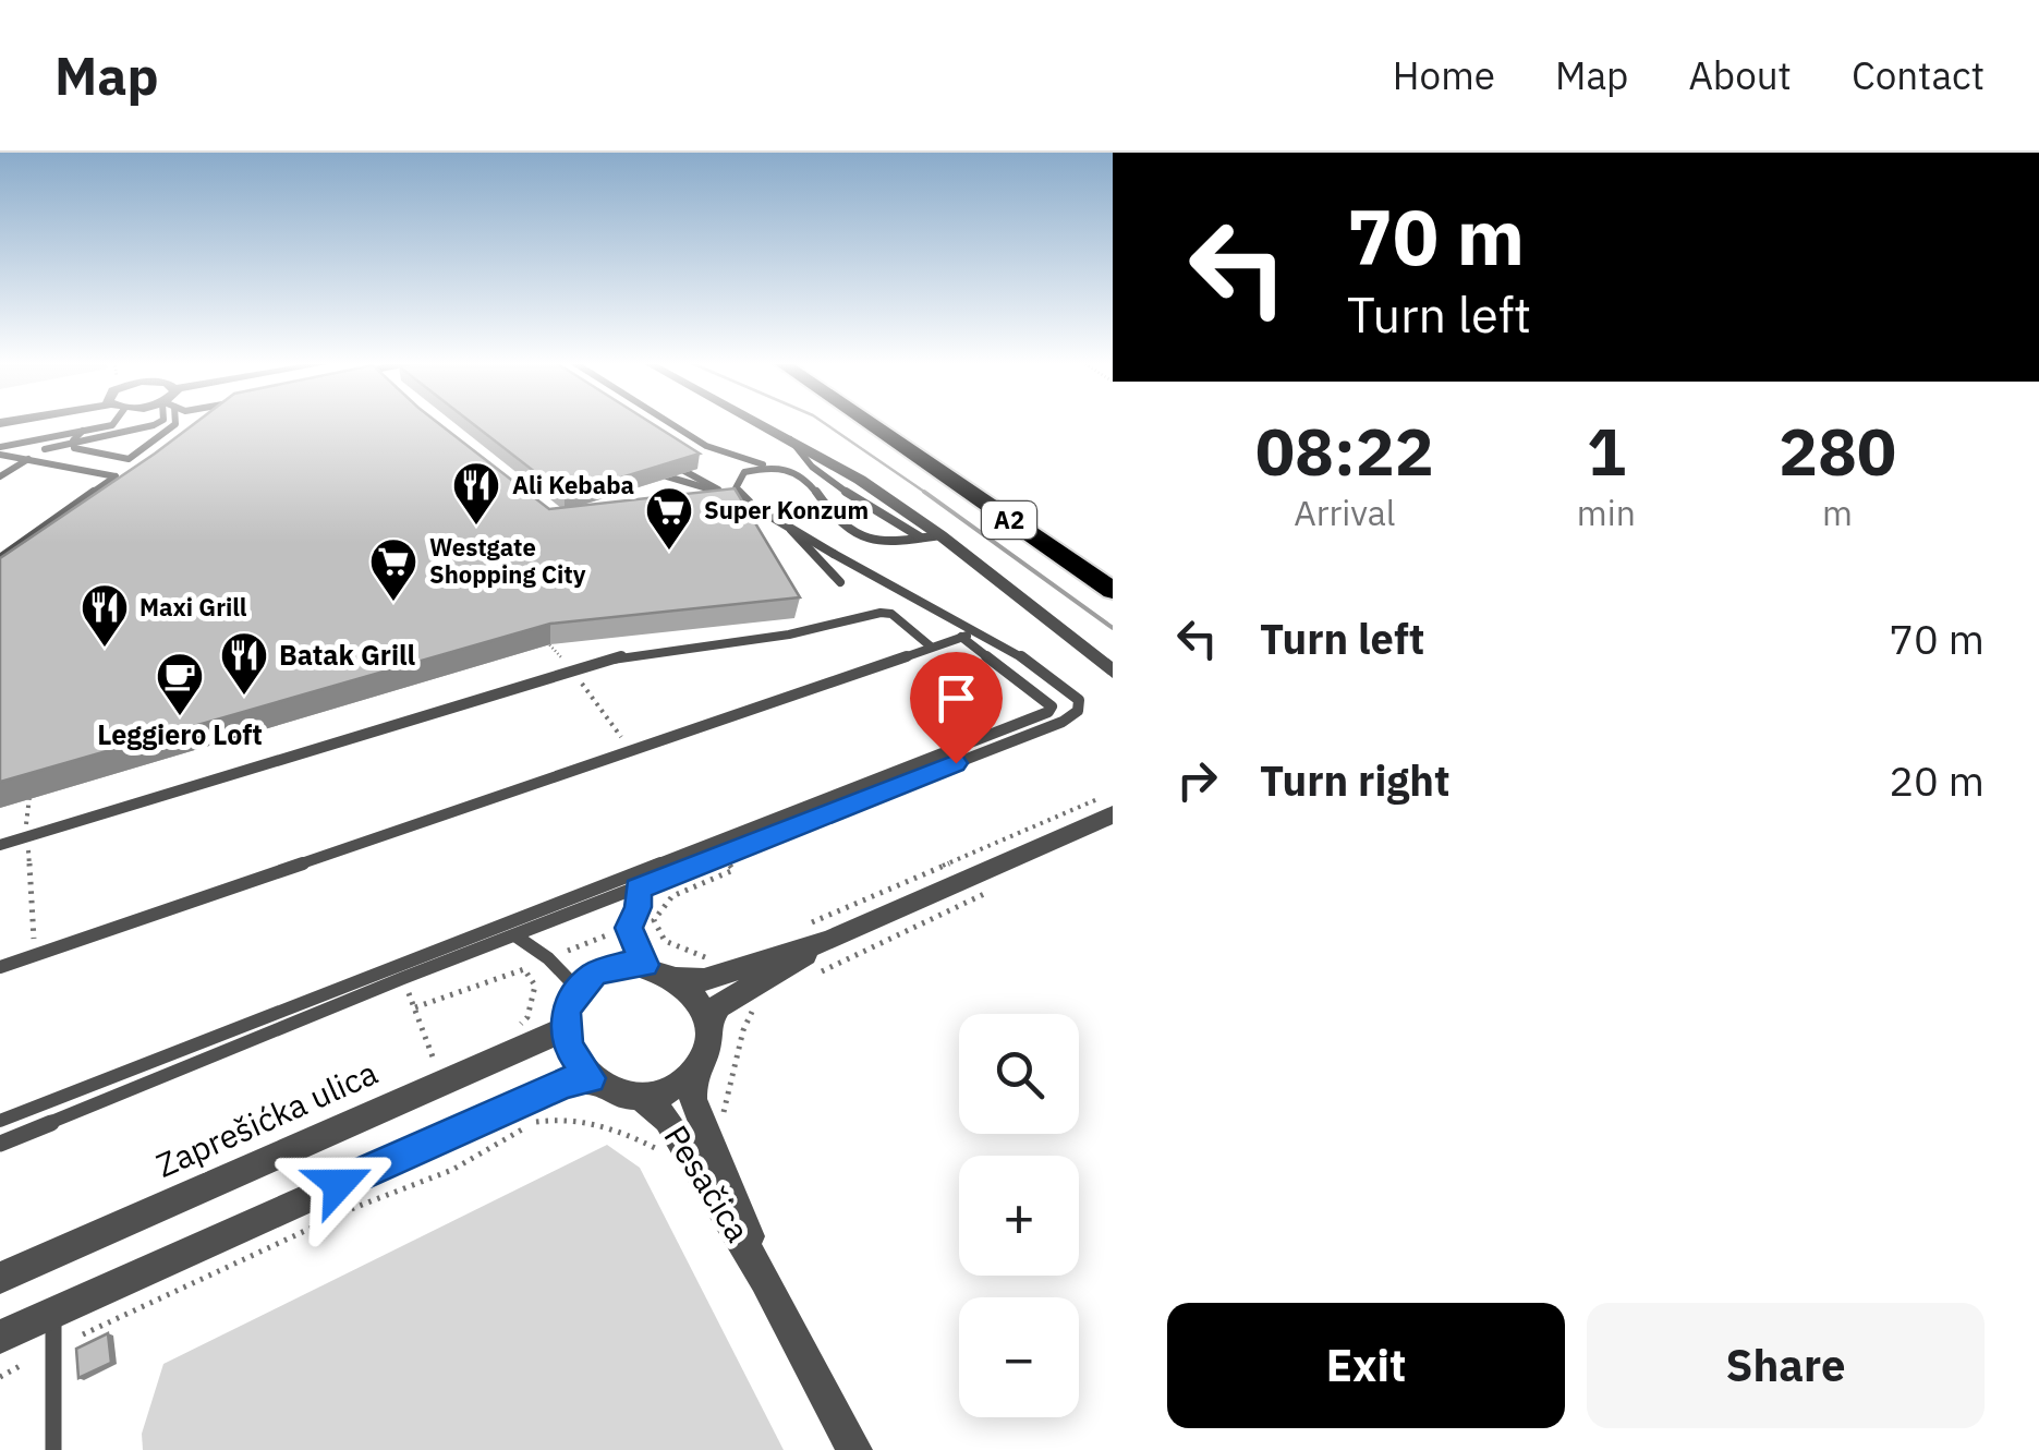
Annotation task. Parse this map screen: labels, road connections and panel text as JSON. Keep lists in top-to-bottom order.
{
  "streets": {
    "highway": ["A2"],
    "street": ["Zaprešićka ulica", "Pesačica"]
  },
  "crossings": [
    ["Zaprešićka ulica", "Pesačica"]
  ],
  "places": {
    "restaurant": ["Ali Kebaba", "Maxi Grill", "Batak Grill"],
    "supermarket": ["Super Konzum", "Westgate Shopping City"],
    "cafe": ["Leggiero Loft"]
  },
  "page": {
    "header": "Map",
    "nav": [
      "Home",
      "Map",
      "About",
      "Contact"
    ],
    "turn": ["70 m", "Turn left"],
    "eta": [
      "08:22",
      "Arrival",
      "1",
      "min",
      "280",
      "m"
    ],
    "list": [
      {
        "name": "Turn left",
        "value": "70 m"
      },
      {
        "name": "Turn right",
        "value": "20 m"
      }
    ],
    "map_buttons": ["+", "−"],
    "buttons": ["Exit", "Share"]
  }
}
